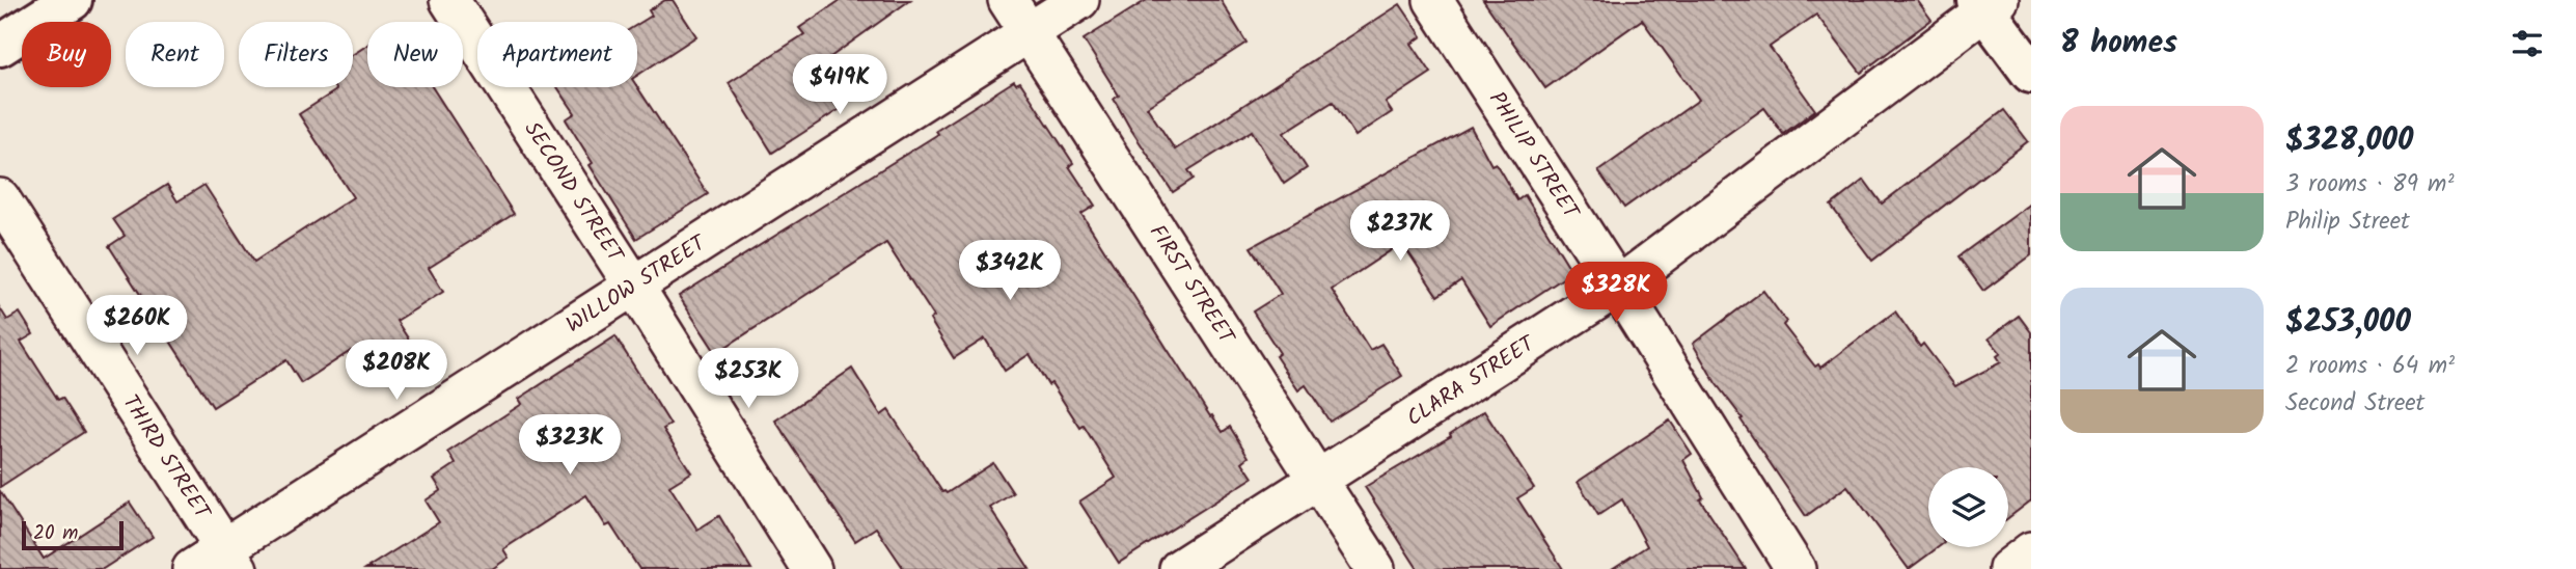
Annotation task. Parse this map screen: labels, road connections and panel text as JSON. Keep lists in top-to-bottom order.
{
  "streets": {
    "street": [
      "PHILIP STREET",
      "SECOND STREET",
      "WILLOW STREET",
      "FIRST STREET",
      "CLARA STREET",
      "THIRD STREET"
    ]
  },
  "crossings": [
    ["PHILIP STREET", "CLARA STREET"],
    ["SECOND STREET", "WILLOW STREET"],
    ["WILLOW STREET", "FIRST STREET"],
    ["WILLOW STREET", "THIRD STREET"],
    ["FIRST STREET", "CLARA STREET"]
  ],
  "scale_bar": "20 m",
  "page": {
    "heading": "8 homes",
    "chip": [
      "Buy",
      "Rent",
      "Filters",
      "New",
      "Apartment"
    ],
    "price": [
      "$419K",
      "$237K",
      "$342K",
      "$328K",
      "$260K",
      "$208K",
      "$253K",
      "$323K"
    ],
    "list": [
      {
        "name": "$328,000",
        "note": "3 rooms · 89 m² · Philip Street"
      },
      {
        "name": "$253,000",
        "note": "2 rooms · 64 m² · Second Street"
      }
    ],
    "scale": "20 m"
  }
}
